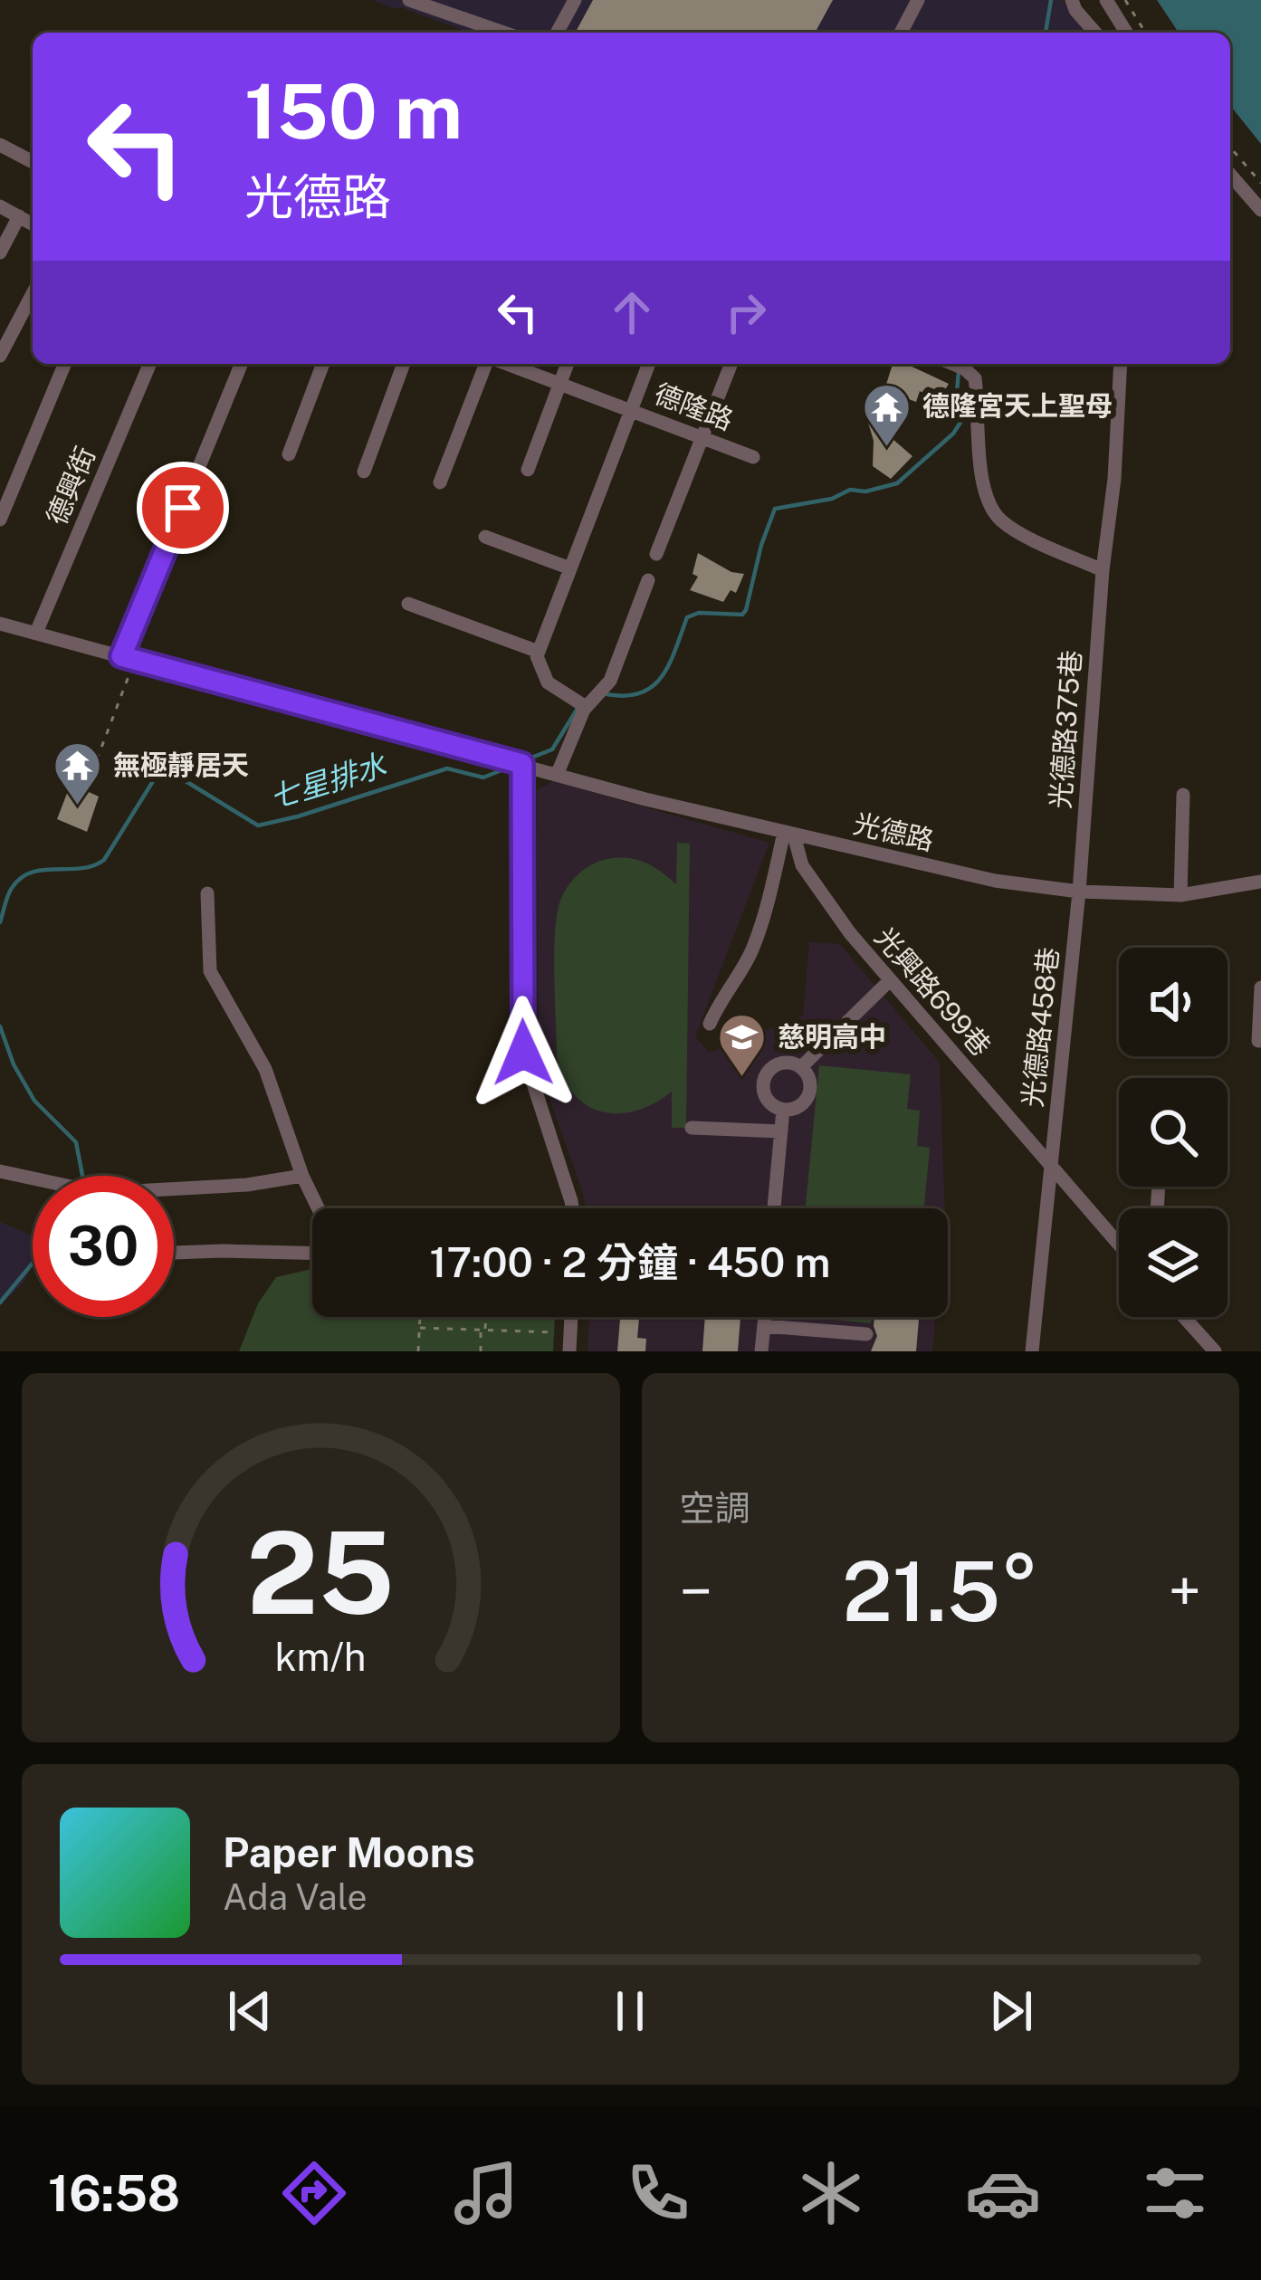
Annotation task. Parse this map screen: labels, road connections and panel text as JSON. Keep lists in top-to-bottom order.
{
  "streets": {
    "street": [
      "德隆路",
      "德興街",
      "光德路375巷",
      "光德路",
      "光興路699巷",
      "光德路458巷"
    ]
  },
  "crossings": [
    ["光德路375巷", "光德路"],
    ["光德路375巷", "光德路458巷"],
    ["光德路", "光興路699巷"],
    ["光德路", "光德路458巷"],
    ["光興路699巷", "光德路458巷"]
  ],
  "water": ["七星排水"],
  "places": {
    "temple": ["德隆宮天上聖母", "無極靜居天"],
    "school or university": ["慈明高中"]
  },
  "page": {
    "turn": ["150 m", "光德路"],
    "limit": "30",
    "trip": "17:00 · 2 分鐘 · 450 m",
    "tile": "空調",
    "heat": ["−", "21.5°", "+"],
    "song": ["Paper Moons", "Ada Vale"],
    "tabs": "16:58",
    "gauge": ["25", "km/h"]
  }
}
